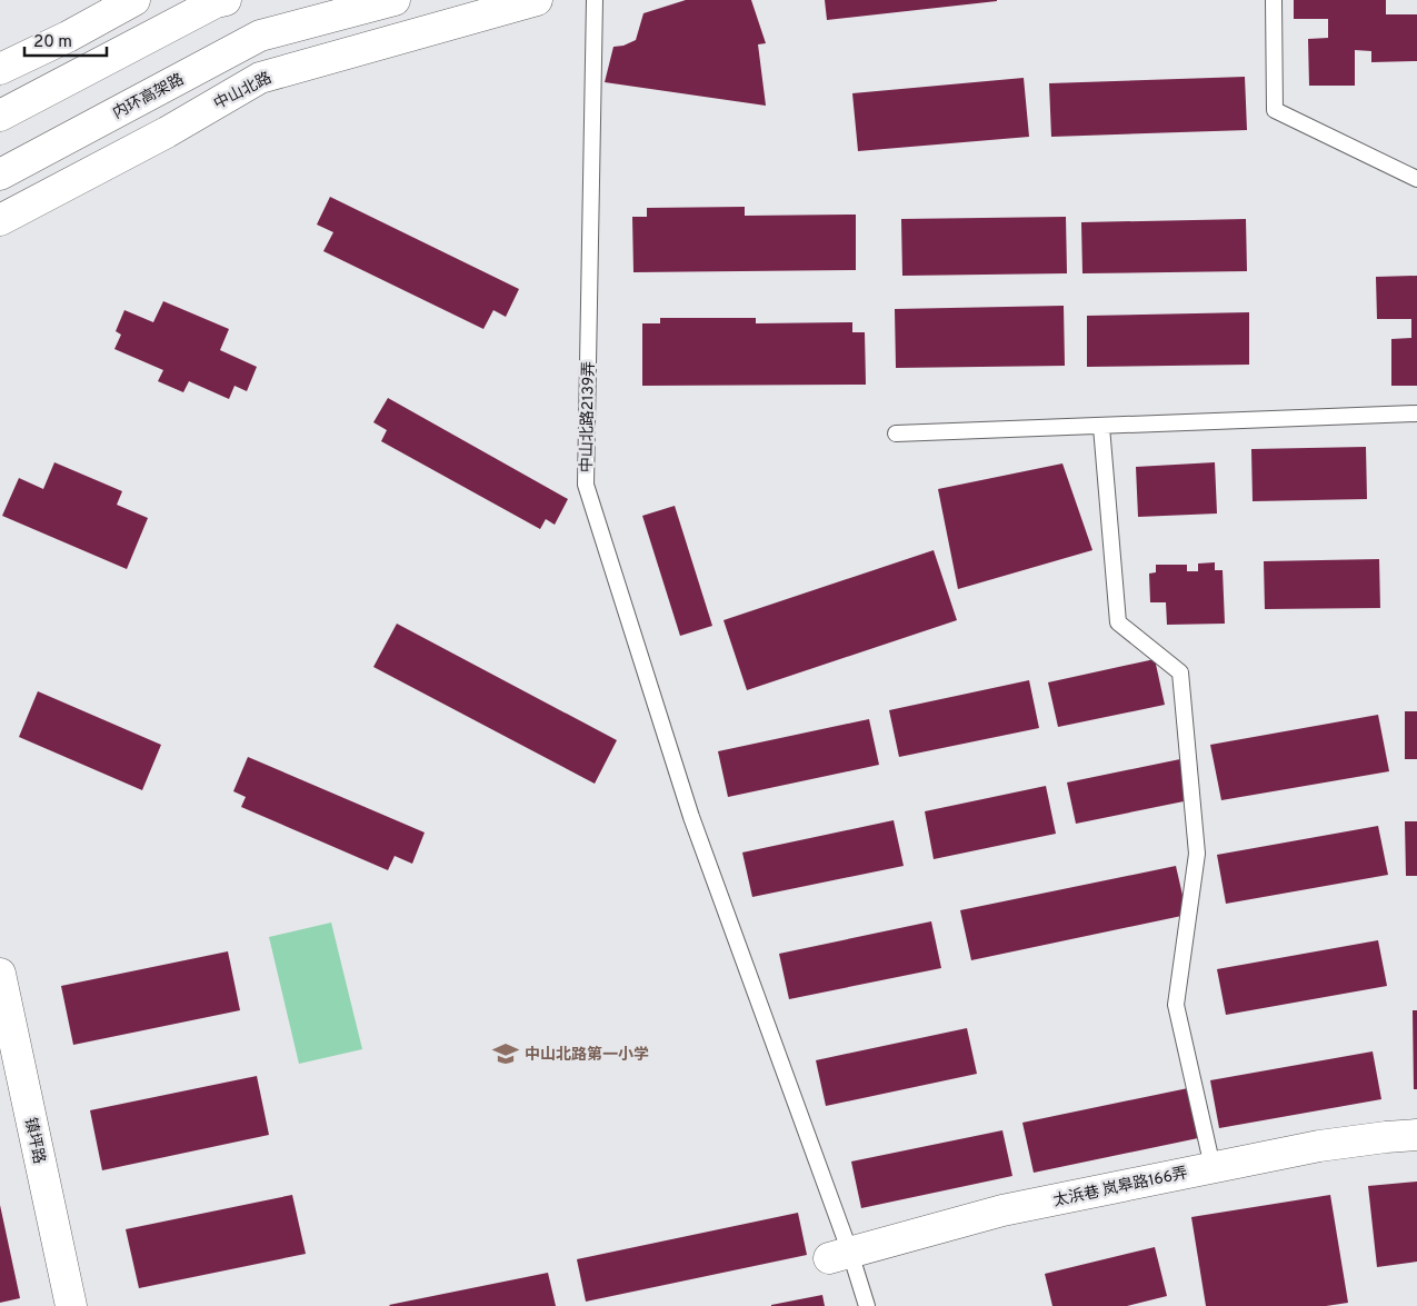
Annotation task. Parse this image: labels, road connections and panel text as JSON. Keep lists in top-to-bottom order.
{
  "streets": {
    "main road": [
      "中山北路",
      "内环高架路",
      "镇坪路",
      "太浜巷 岚皋路166弄"
    ],
    "lane": ["中山北路2139弄"]
  },
  "crossings": [
    ["中山北路2139弄", "太浜巷 岚皋路166弄"]
  ],
  "places": {
    "school or university": ["中山北路第一小学"]
  },
  "scale_bar": "20 m"
}
